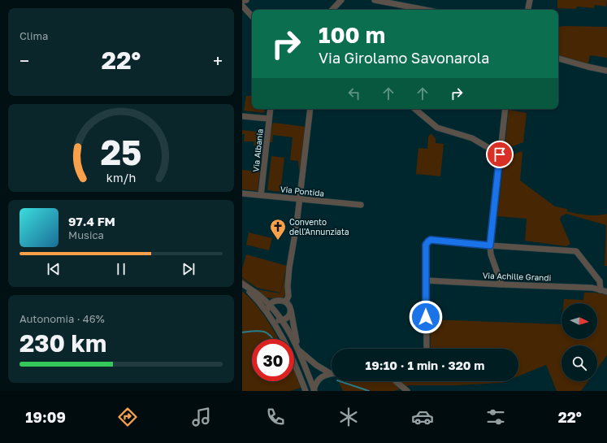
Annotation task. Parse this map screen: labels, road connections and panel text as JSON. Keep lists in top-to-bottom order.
{
  "streets": {
    "street": ["Via Albania", "Via Pontida", "Via Achille Grandi"]
  },
  "crossings": [
    ["Via Albania", "Via Pontida"]
  ],
  "places": {
    "church": ["Convento dell'Annunziata"]
  },
  "north": "right",
  "page": {
    "tile": [
      "Clima",
      ["Autonomia · 46%", "230 km"]
    ],
    "turn": ["100 m", "Via Girolamo Savonarola"],
    "heat": ["−", "22°", "+"],
    "song": ["97.4 FM", "Musica"],
    "limit": "30",
    "trip": "19:10 · 1 min · 320 m",
    "tabs": ["19:09", "22°"],
    "gauge": ["25", "km/h"]
  }
}
